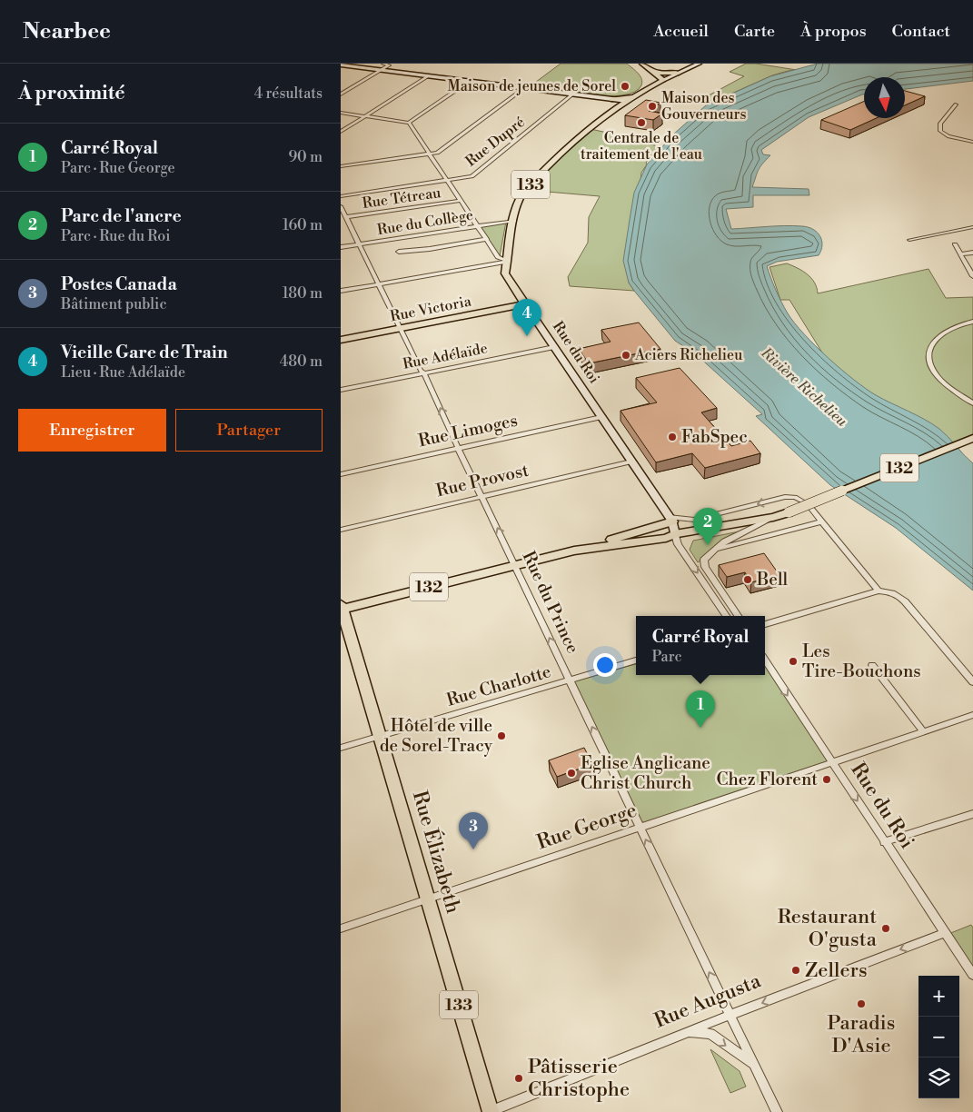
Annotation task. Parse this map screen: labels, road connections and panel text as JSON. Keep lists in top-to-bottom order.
{
  "streets": {
    "main road": [
      "133",
      "Rue Victoria",
      "Rue du Roi",
      "132",
      "Rue Élizabeth"
    ],
    "street": [
      "Rue Dupré",
      "Rue Tétreau",
      "Rue du Collège",
      "Rue Adélaïde",
      "Rue Limoges",
      "Rue Provost",
      "Rue du Prince",
      "Rue Charlotte",
      "Rue George",
      "Rue Augusta"
    ]
  },
  "crossings": [
    ["133", "Rue du Collège"],
    ["133", "Rue du Roi"],
    ["Rue Tétreau", "Rue du Prince"],
    ["Rue du Collège", "Rue du Prince"],
    ["Rue Victoria", "Rue du Roi"],
    ["Rue Victoria", "Rue du Prince"],
    ["Rue du Roi", "Rue Adélaïde"],
    ["Rue du Roi", "Rue Limoges"],
    ["Rue du Roi", "132"],
    ["Rue du Roi", "Rue Provost"],
    ["Rue du Roi", "Rue George"],
    ["Rue du Roi", "Rue Augusta"],
    ["Rue Adélaïde", "Rue du Prince"],
    ["Rue Limoges", "Rue du Prince"],
    ["132", "Rue du Prince"],
    ["132", "Rue Élizabeth"],
    ["Rue Provost", "Rue du Prince"],
    ["Rue du Prince", "Rue Charlotte"],
    ["Rue du Prince", "Rue George"],
    ["Rue du Prince", "Rue Augusta"],
    ["Rue Charlotte", "Rue Élizabeth"],
    ["Rue George", "Rue Élizabeth"],
    ["Rue Élizabeth", "Rue Augusta"]
  ],
  "one_way": ["Rue du Roi", "Rue du Prince", "Rue Augusta"],
  "water": ["Rivière Richelieu"],
  "places": [
    "Maison de jeunes de Sorel",
    "Maison des Gouverneurs",
    "Centrale de traitement de l'eau",
    "Aciers Richelieu",
    "FabSpec",
    "Bell",
    "Les Tire-Bouchons",
    "Hôtel de ville de Sorel-Tracy",
    "Eglise Anglicane Christ Church",
    "Chez Florent",
    "Restaurant O'gusta",
    "Zellers",
    "Paradis D'Asie",
    "Pâtisserie Christophe"
  ],
  "north": "bottom",
  "page": {
    "header": "Nearbee",
    "nav": [
      "Accueil",
      "Carte",
      "À propos",
      "Contact"
    ],
    "heading": ["À proximité", "4 résultats"],
    "list": [
      {
        "mark": "1",
        "name": "Carré Royal",
        "note": "Parc · Rue George",
        "value": "90 m"
      },
      {
        "mark": "2",
        "name": "Parc de l'ancre",
        "note": "Parc · Rue du Roi",
        "value": "160 m"
      },
      {
        "mark": "3",
        "name": "Postes Canada",
        "note": "Bâtiment public",
        "value": "180 m"
      },
      {
        "mark": "4",
        "name": "Vieille Gare de Train",
        "note": "Lieu · Rue Adélaïde",
        "value": "480 m"
      }
    ],
    "pins": [
      "4",
      "2",
      "1",
      "3"
    ],
    "buttons": ["Enregistrer", "Partager"],
    "popup": ["Carré Royal", "Parc"],
    "map_buttons": ["+", "−"]
  }
}
